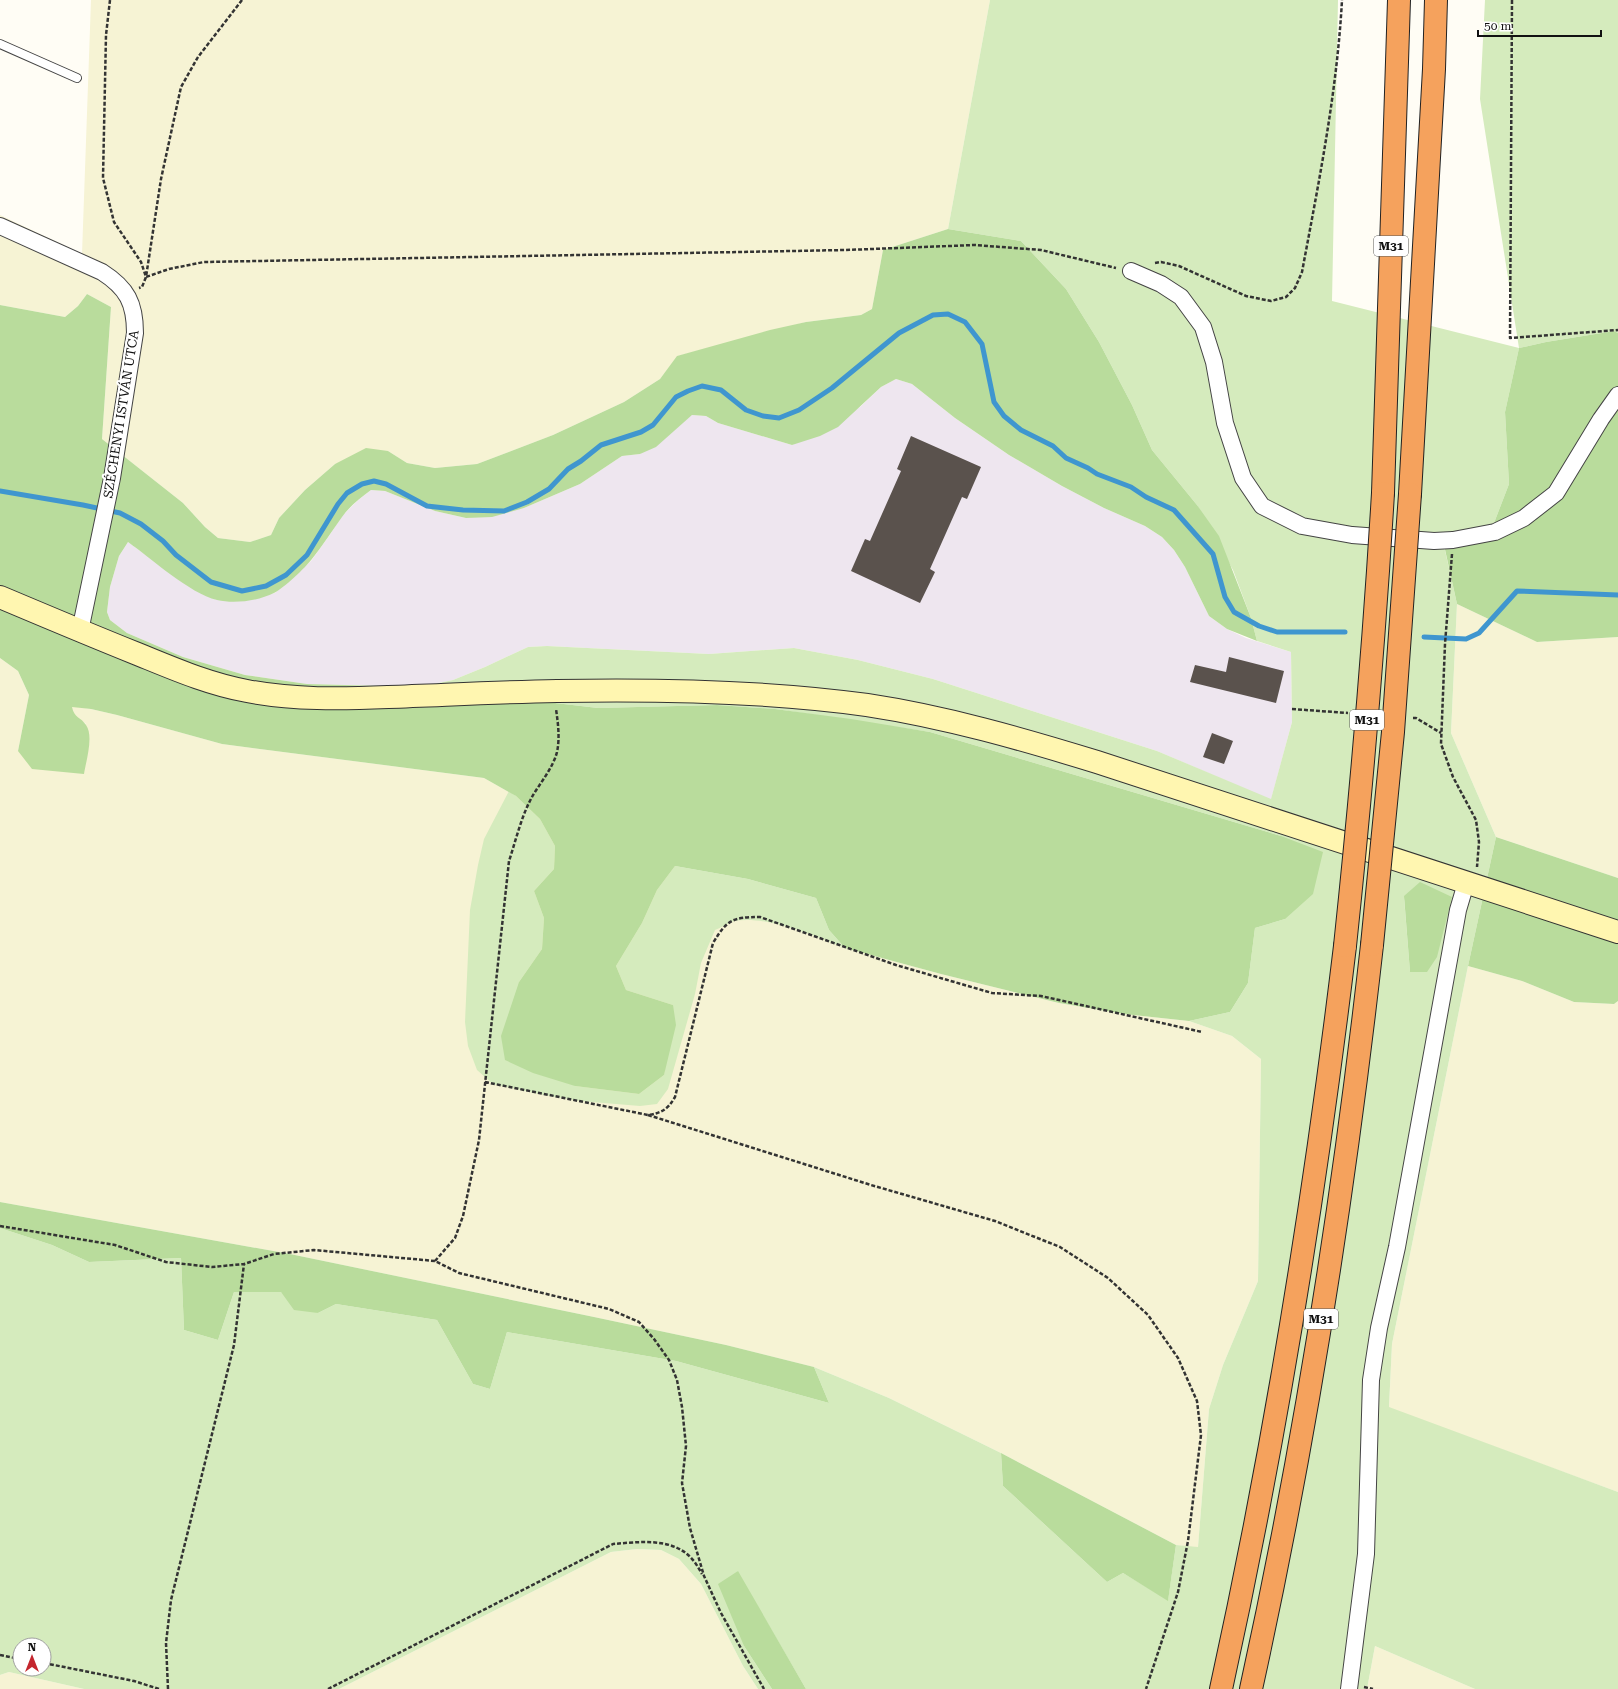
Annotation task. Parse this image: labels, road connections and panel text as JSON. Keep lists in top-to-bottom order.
{
  "streets": {
    "highway": ["M31"],
    "street": ["SZÉCHENYI ISTVÁN UTCA"]
  },
  "scale_bar": "50 m",
  "north": "top"
}
